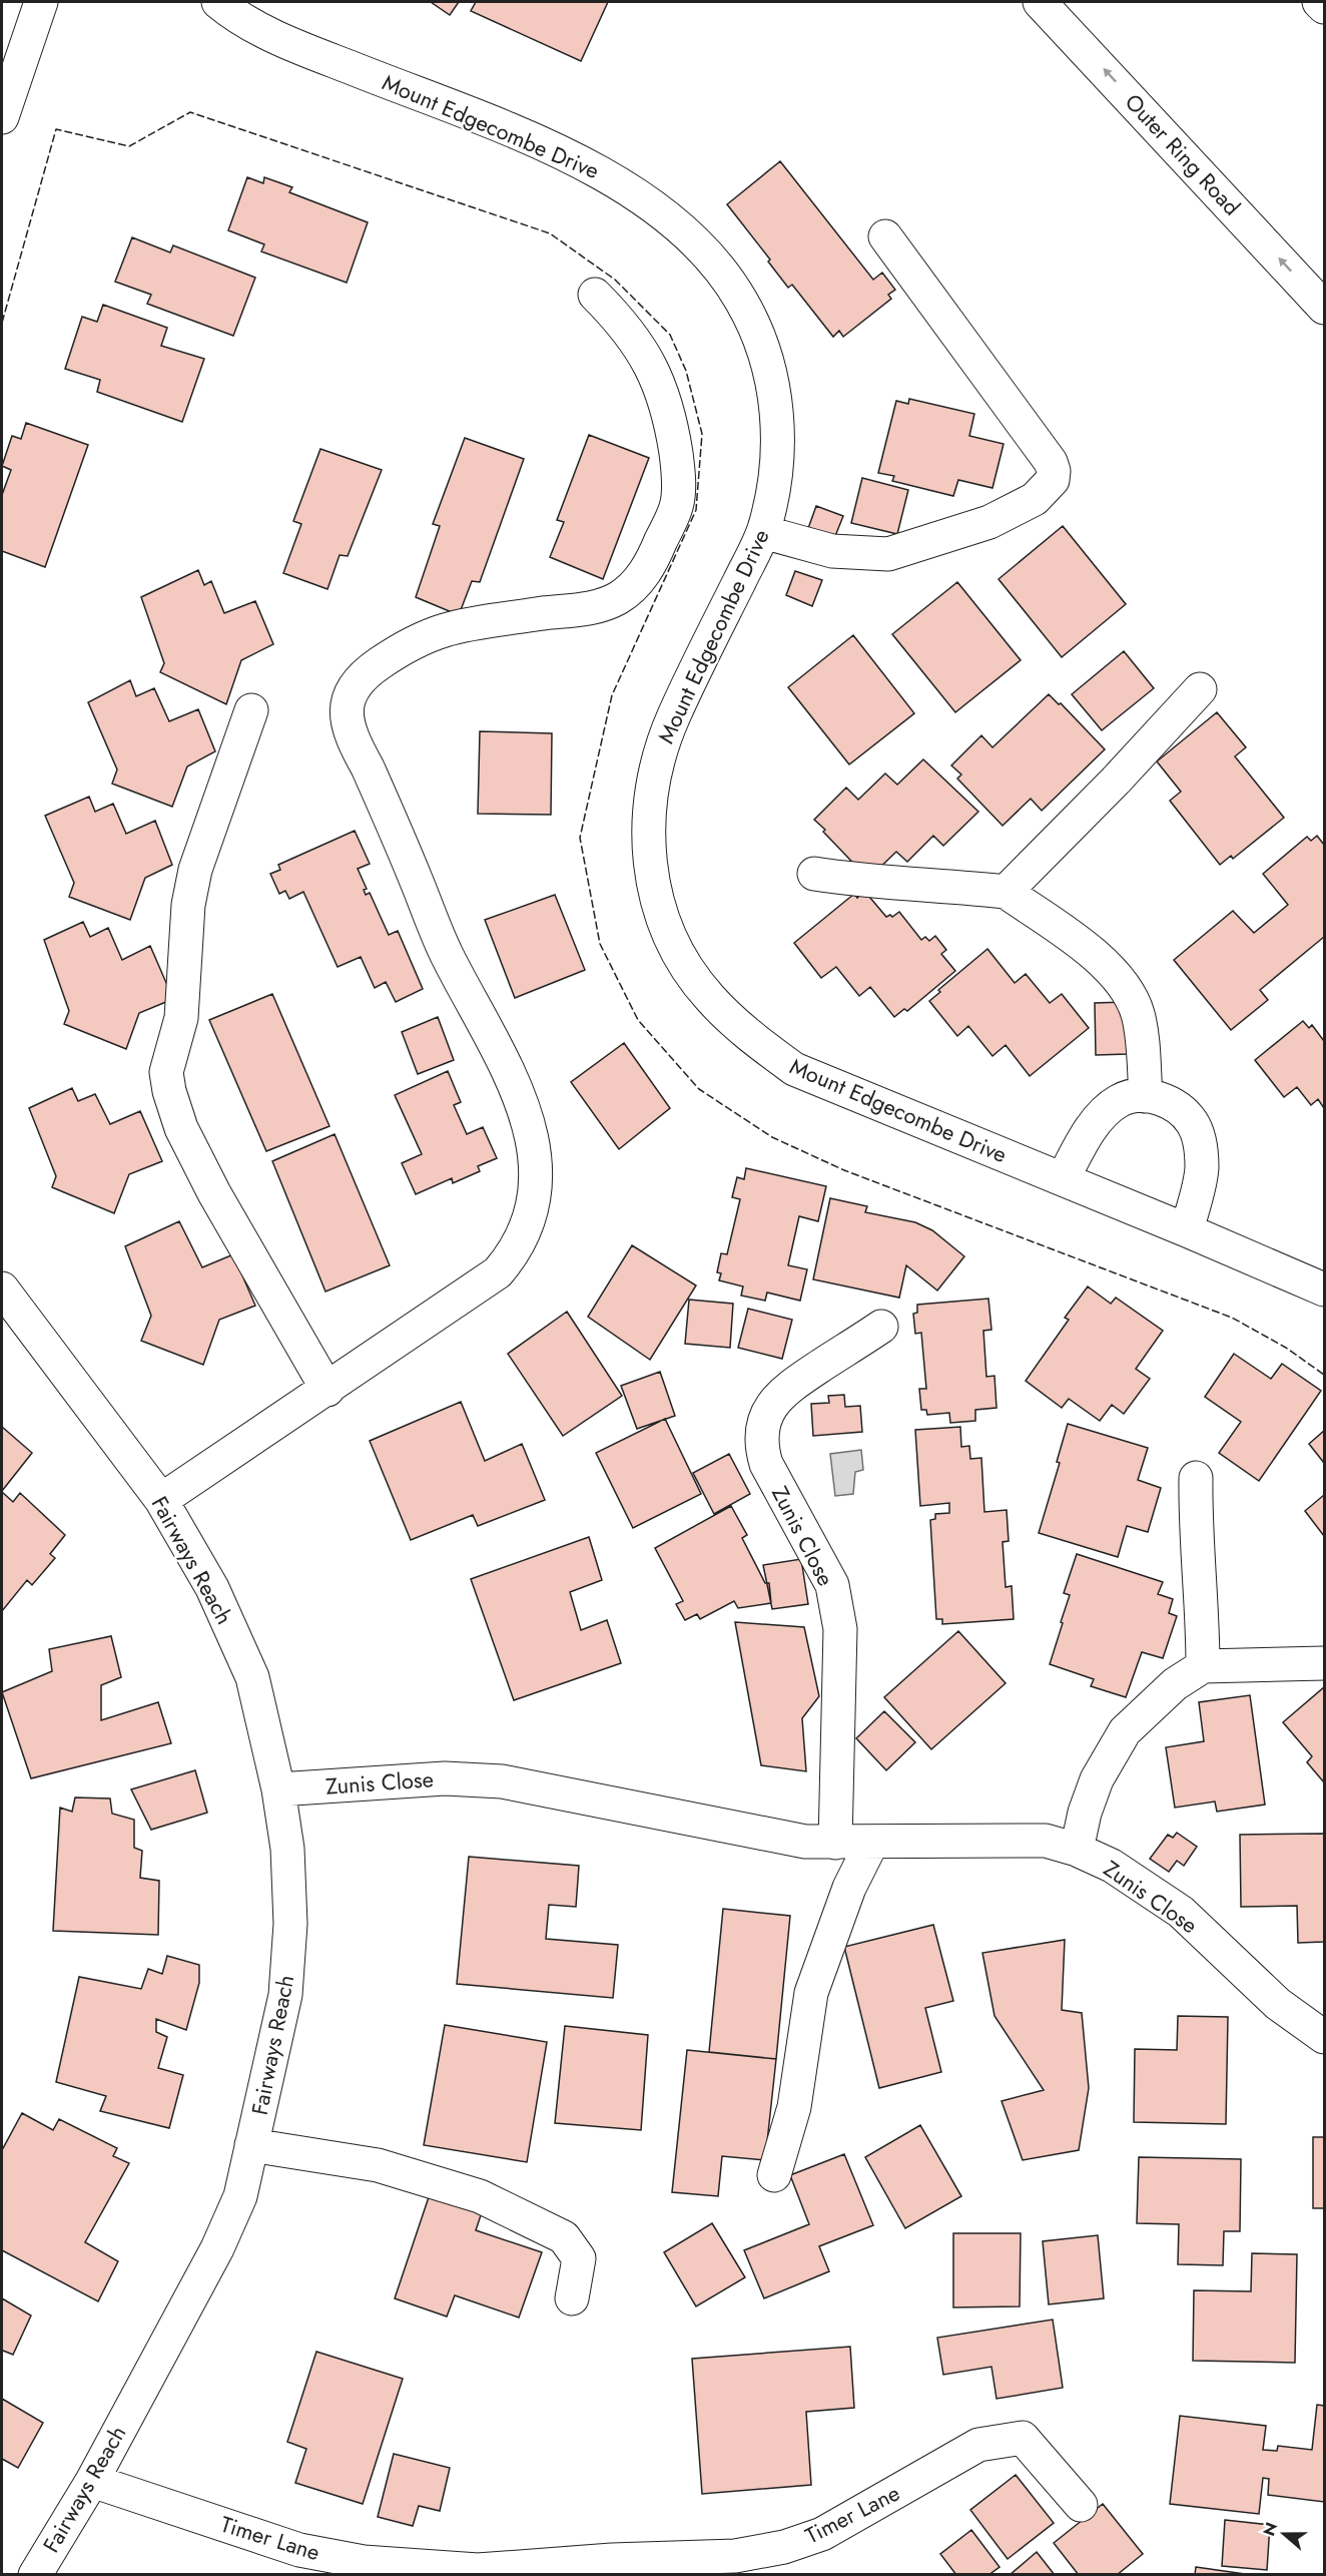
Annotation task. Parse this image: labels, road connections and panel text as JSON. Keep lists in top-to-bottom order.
{
  "streets": {
    "main road": [
      "Mount Edgecombe Drive",
      "Outer Ring Road",
      "Zunis Close",
      "Fairways Reach",
      "Timer Lane"
    ]
  },
  "crossings": [
    ["Zunis Close", "Fairways Reach"],
    ["Fairways Reach", "Timer Lane"]
  ],
  "one_way": ["Outer Ring Road"],
  "north": "left"
}
